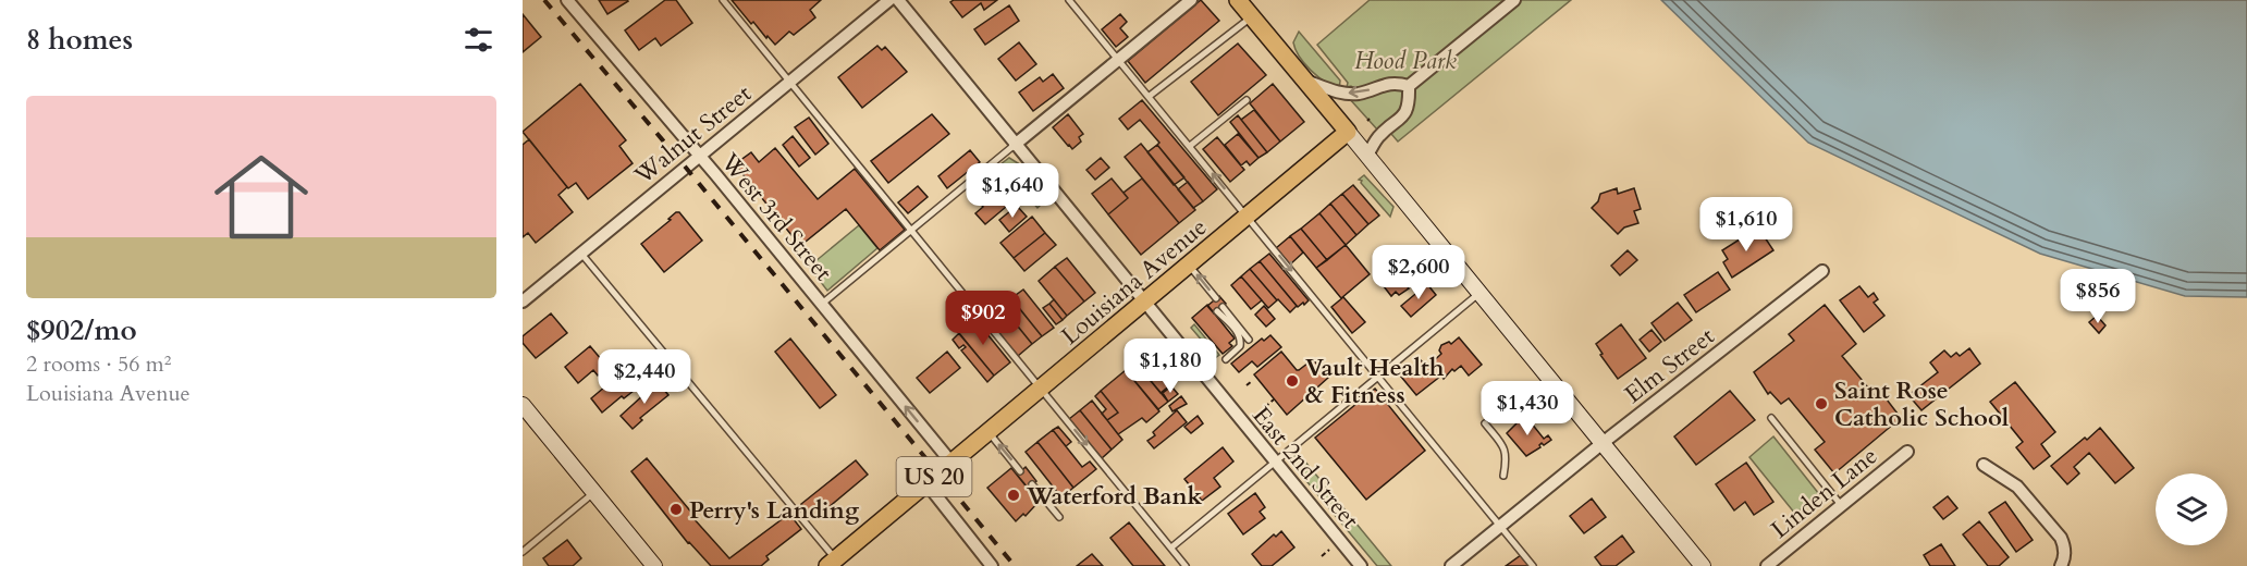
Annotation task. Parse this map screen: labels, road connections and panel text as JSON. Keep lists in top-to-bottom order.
{
  "streets": {
    "main road": ["Louisiana Avenue", "US 20"],
    "street": [
      "Walnut Street",
      "West 3rd Street",
      "Elm Street",
      "East 2nd Street",
      "Linden Lane"
    ]
  },
  "crossings": [
    ["Walnut Street", "West 3rd Street"],
    ["West 3rd Street", "Louisiana Avenue"],
    ["Louisiana Avenue", "East 2nd Street"]
  ],
  "parks": ["Hood Park"],
  "places": [
    "Vault Health & Fitness",
    "Saint Rose Catholic School",
    "Waterford Bank",
    "Perry's Landing"
  ],
  "page": {
    "heading": "8 homes",
    "list": [
      {
        "name": "$902/mo",
        "note": "2 rooms · 56 m² · Louisiana Avenue"
      }
    ],
    "price": [
      "$1,640",
      "$1,610",
      "$2,600",
      "$856",
      "$902",
      "$1,180",
      "$2,440",
      "$1,430"
    ]
  }
}
